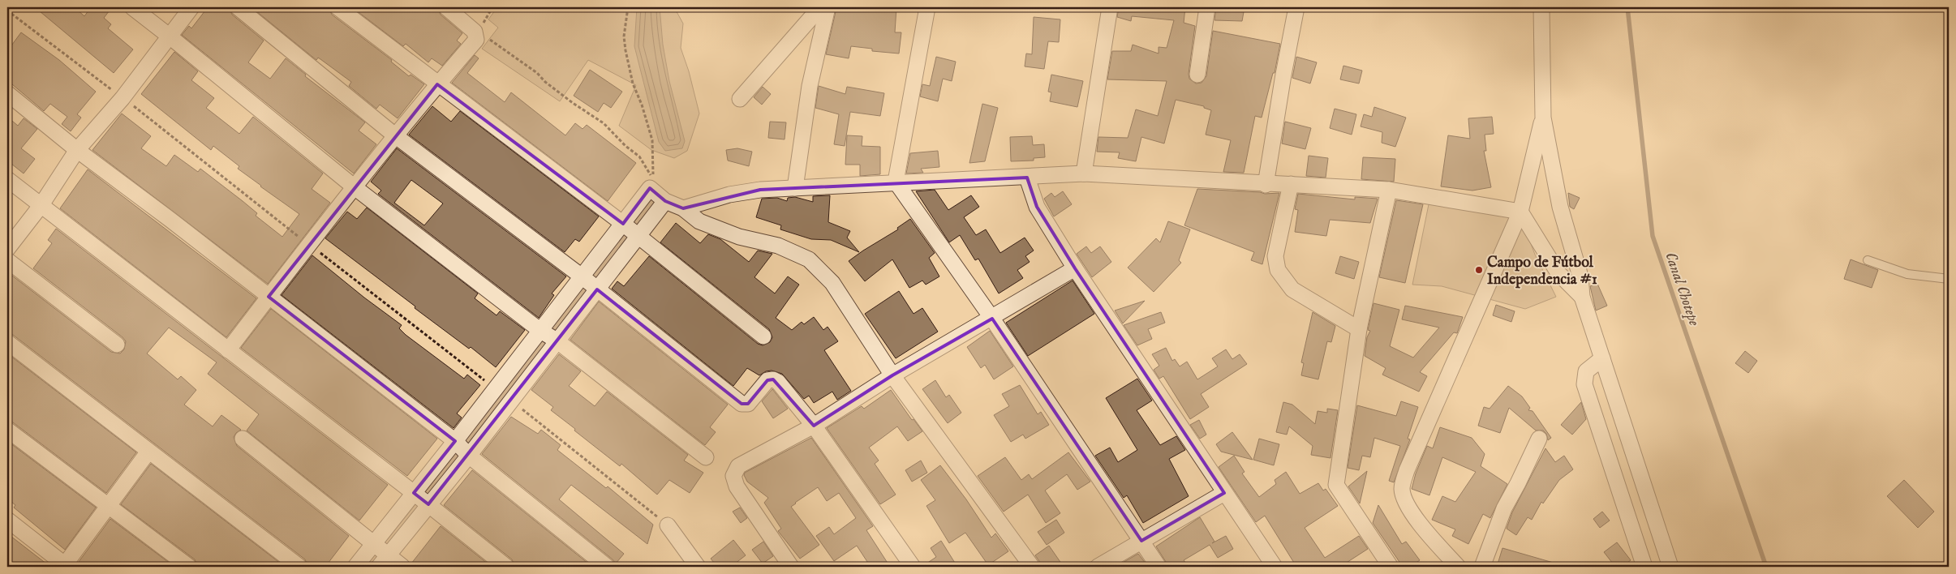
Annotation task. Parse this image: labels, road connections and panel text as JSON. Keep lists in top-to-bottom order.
{
  "water": ["Canal Chotepe"],
  "places": ["Campo de Fútbol Independencia #1"]
}
